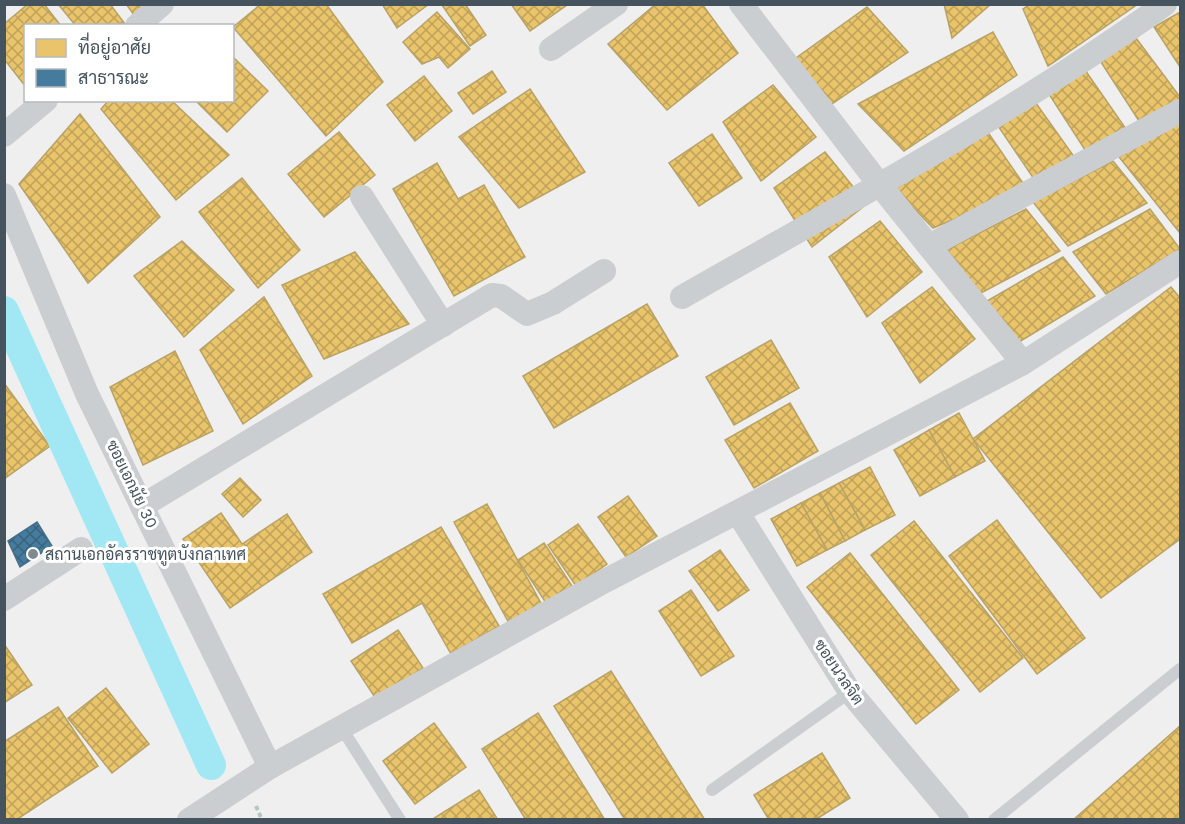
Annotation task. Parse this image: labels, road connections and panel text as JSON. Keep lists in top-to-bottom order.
{
  "streets": {
    "street": ["ซอยเอกมัย 30", "ซอยนวลจิต"]
  },
  "places": ["สถานเอกอัครราชทูตบังกลาเทศ"],
  "legend": ["ที่อยู่อาศัย", "สาธารณะ"]
}
